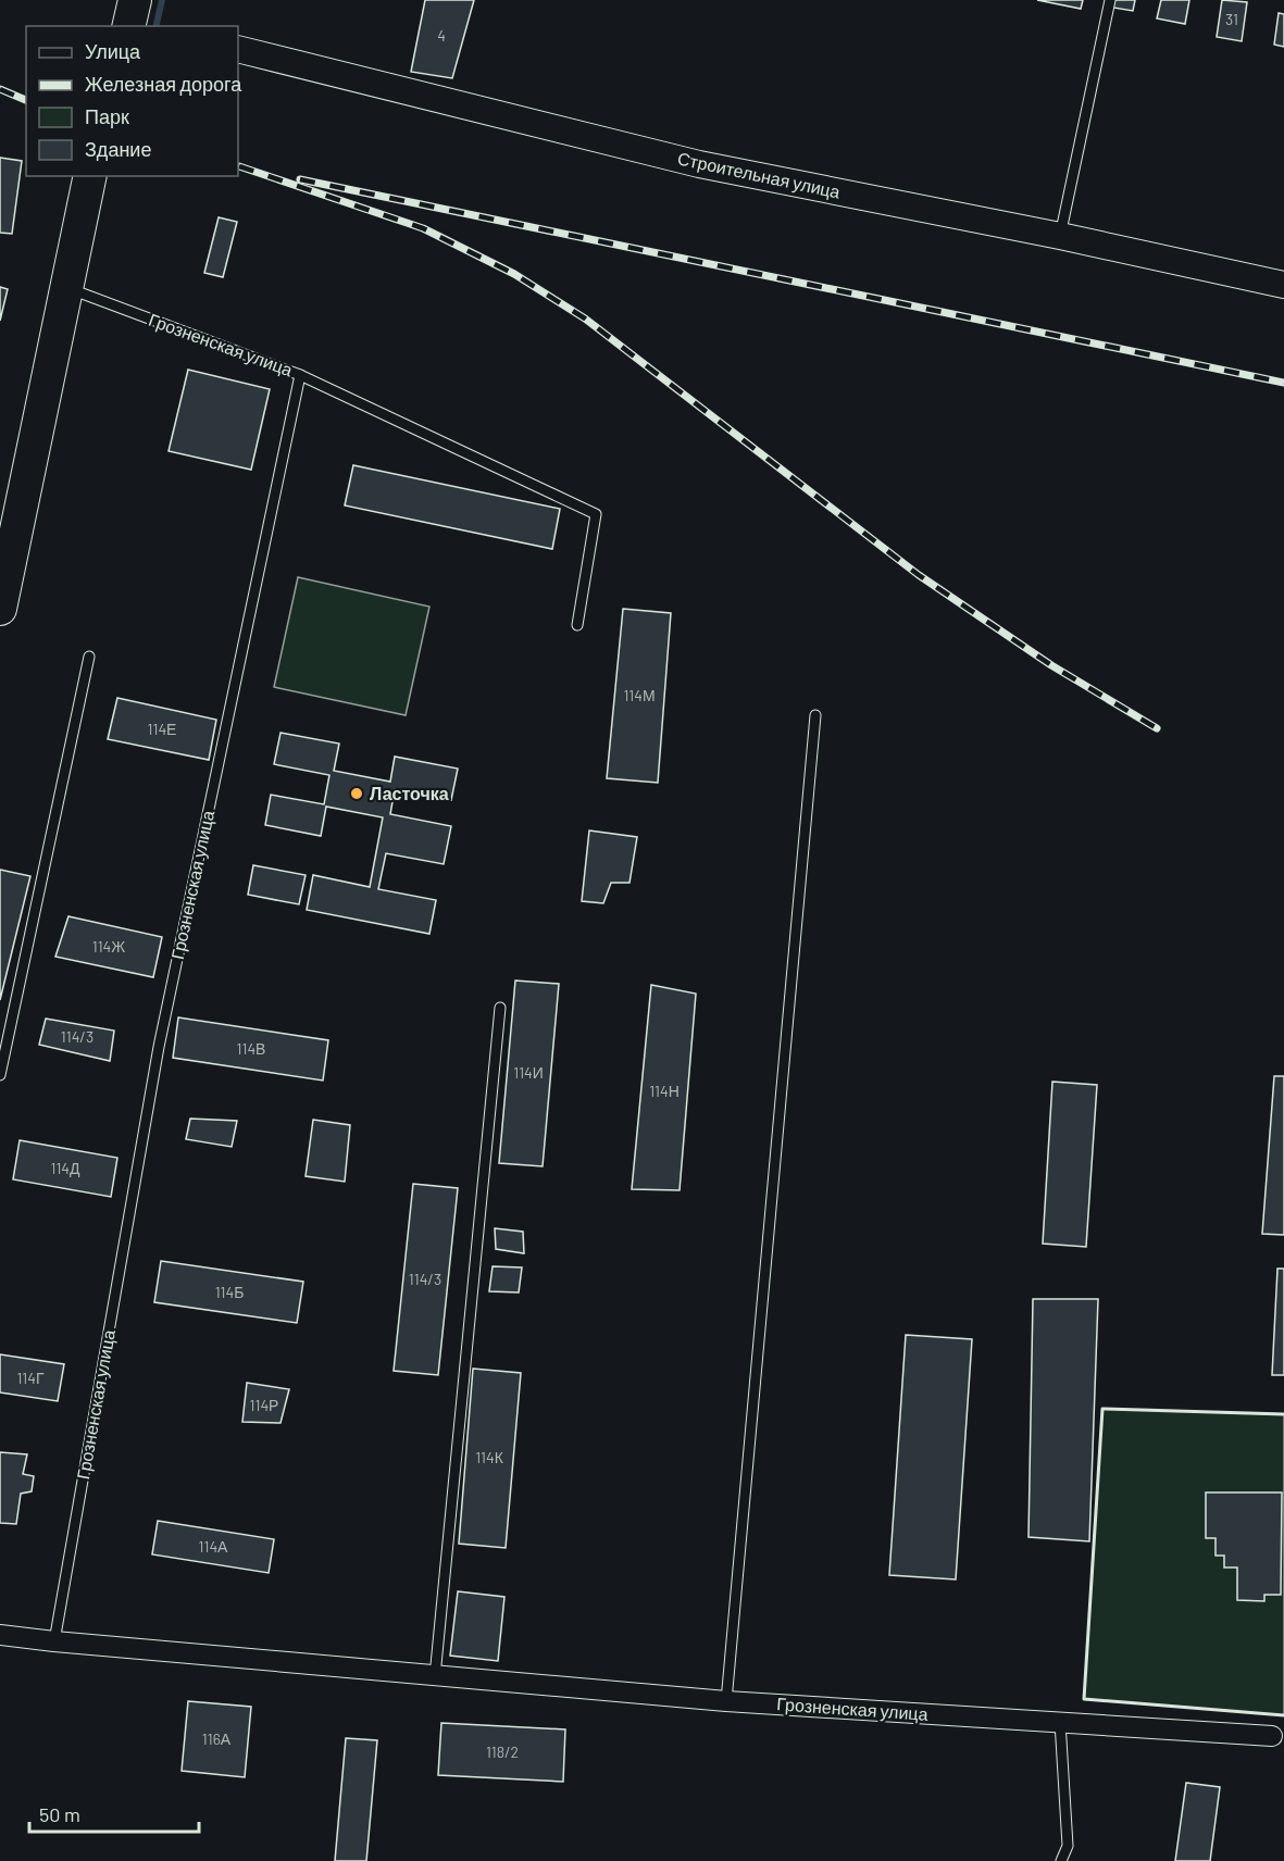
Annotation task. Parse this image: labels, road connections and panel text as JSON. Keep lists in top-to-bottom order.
{
  "streets": {
    "street": ["Строительная улица", "Грозненская улица"]
  },
  "places": ["Ласточка"],
  "house_numbers": [
    "31",
    "4",
    "114М",
    "114Е",
    "114Ж",
    "114/3",
    "114В",
    "114И",
    "114Н",
    "114Д",
    "114/3",
    "114Б",
    "114Г",
    "114Р",
    "114К",
    "114А",
    "116А",
    "118/2"
  ],
  "legend": [
    "Улица",
    "Железная дорога",
    "Парк",
    "Здание"
  ],
  "scale_bar": "50 m"
}
